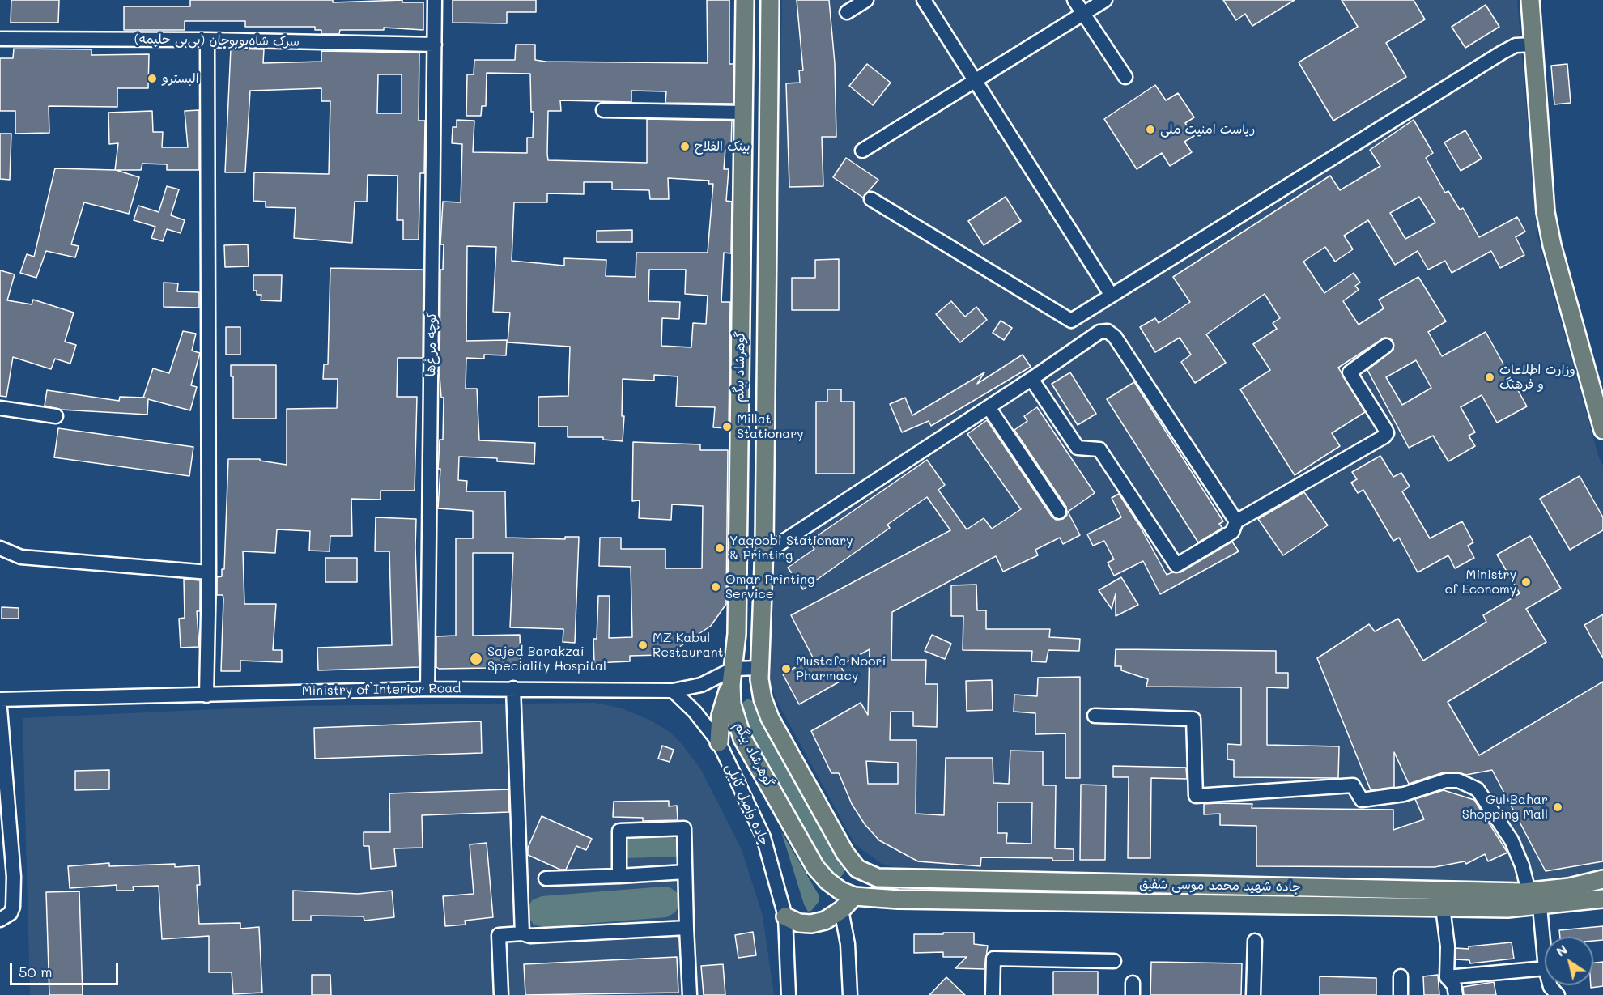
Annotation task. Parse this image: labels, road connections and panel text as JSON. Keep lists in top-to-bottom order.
{
  "streets": {
    "main road": ["گوهرشاد بیگم", "جاده شهید محمد موسی شفیق"],
    "street": [
      "سرک شاه‌بوبوجان (بی‌بی حلیمه)",
      "کوچه مرغ‌ها",
      "Ministry of Interior Road",
      "جاده واصل کابلی"
    ]
  },
  "crossings": [
    ["سرک شاه‌بوبوجان (بی‌بی حلیمه)", "کوچه مرغ‌ها"],
    ["کوچه مرغ‌ها", "Ministry of Interior Road"],
    ["گوهرشاد بیگم", "Ministry of Interior Road"],
    ["گوهرشاد بیگم", "جاده شهید محمد موسی شفیق"],
    ["Ministry of Interior Road", "جاده واصل کابلی"]
  ],
  "places": [
    "البسترو",
    "ریاست امنیت ملی",
    "بینک الفلاح",
    "وزارت اطلاعات و فرهنگ",
    "Millat Stationary",
    "Yaqoobi Stationary & Printing",
    "Ministry of Economy",
    "Omar Printing Service",
    "MZ Kabul Restaurant",
    "Sajed Barakzai Speciality Hospital",
    "Mustafa Noori Pharmacy",
    "Gul Bahar Shopping Mall"
  ],
  "scale_bar": "50 m",
  "north": "top left"
}
